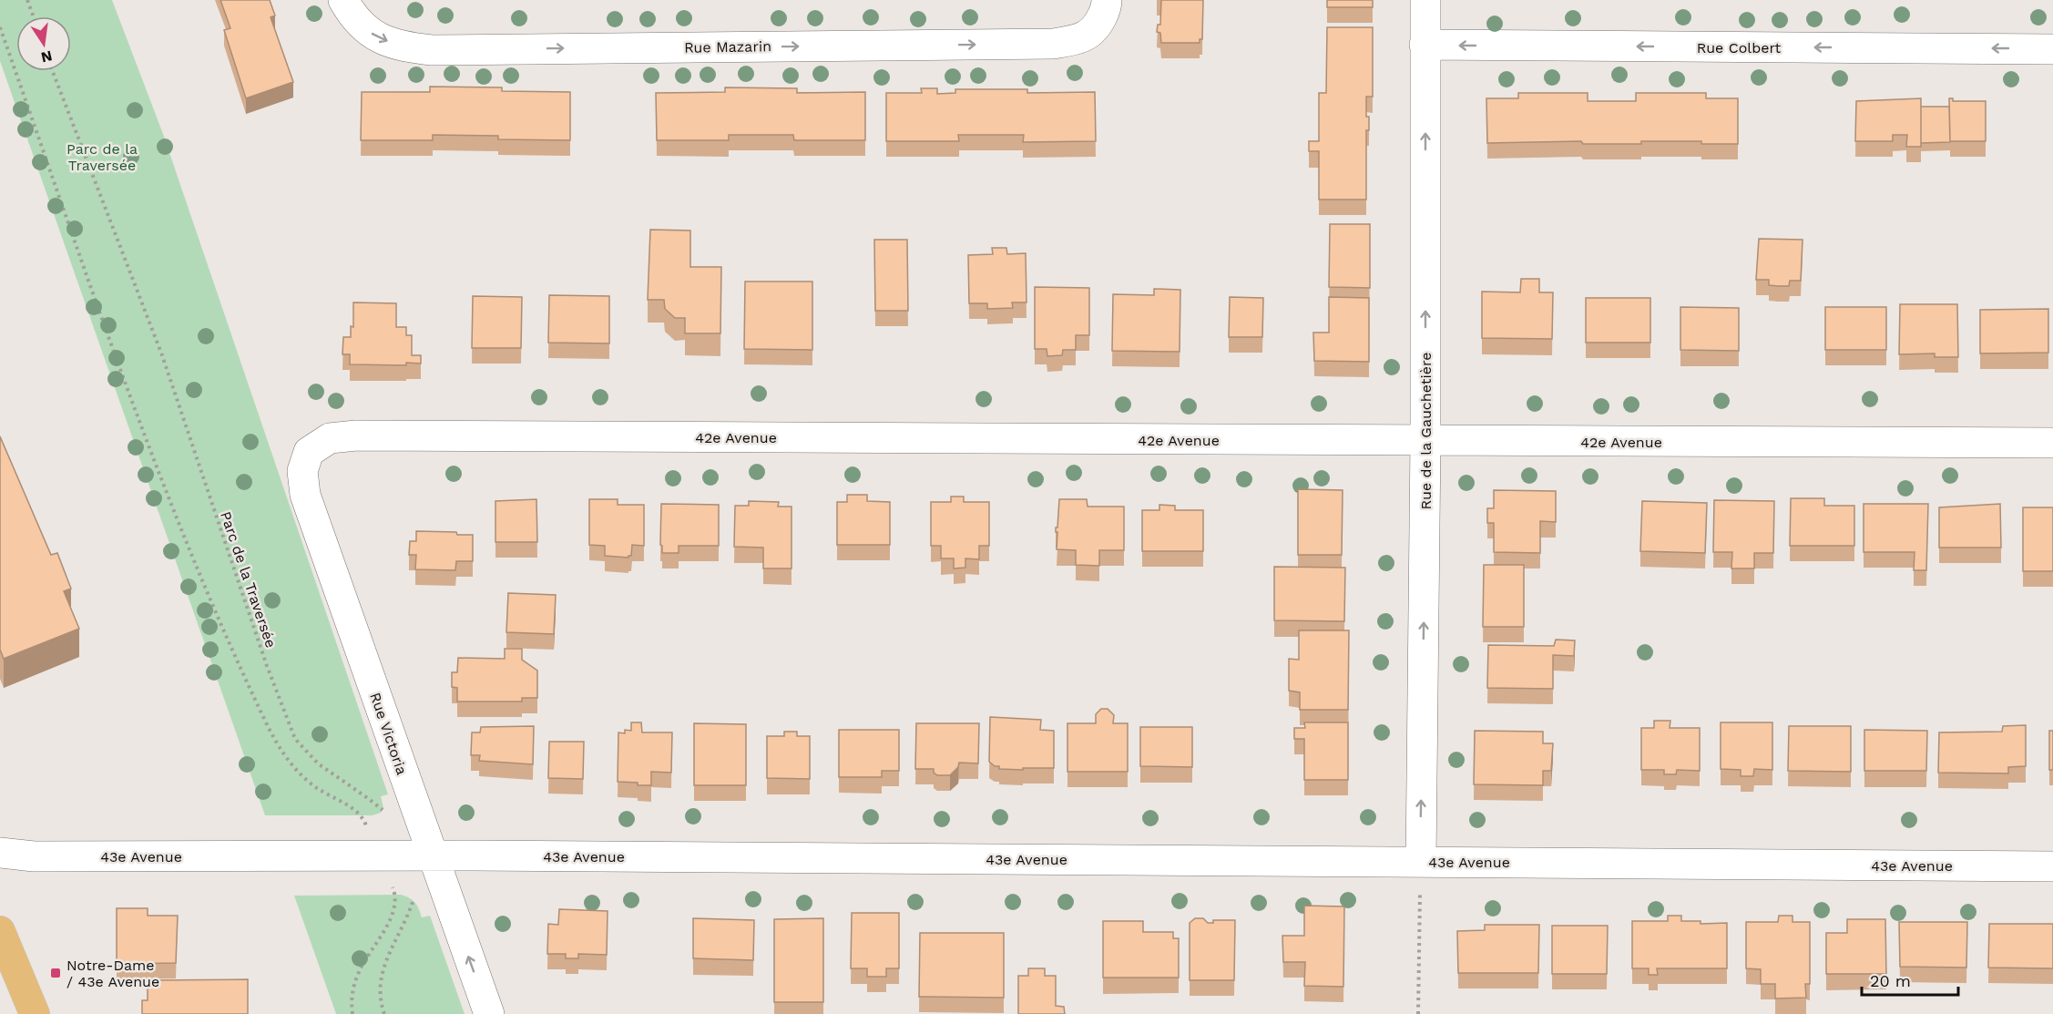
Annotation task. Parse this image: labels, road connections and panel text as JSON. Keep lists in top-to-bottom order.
{
  "streets": {
    "street": [
      "Rue Mazarin",
      "Rue Colbert",
      "Rue de la Gauchetière",
      "42e Avenue",
      "Rue Victoria",
      "43e Avenue"
    ],
    "path": ["Parc de la Traversée"]
  },
  "crossings": [
    ["Rue Colbert", "Rue de la Gauchetière"],
    ["Rue de la Gauchetière", "42e Avenue"],
    ["Rue de la Gauchetière", "43e Avenue"],
    ["42e Avenue", "Rue Victoria"],
    ["Rue Victoria", "43e Avenue"]
  ],
  "one_way": ["Rue Mazarin", "Rue Colbert", "Rue de la Gauchetière"],
  "parks": ["Parc de la Traversée"],
  "places": {
    "transit": ["Notre-Dame / 43e Avenue"]
  },
  "scale_bar": "20 m",
  "north": "bottom"
}
